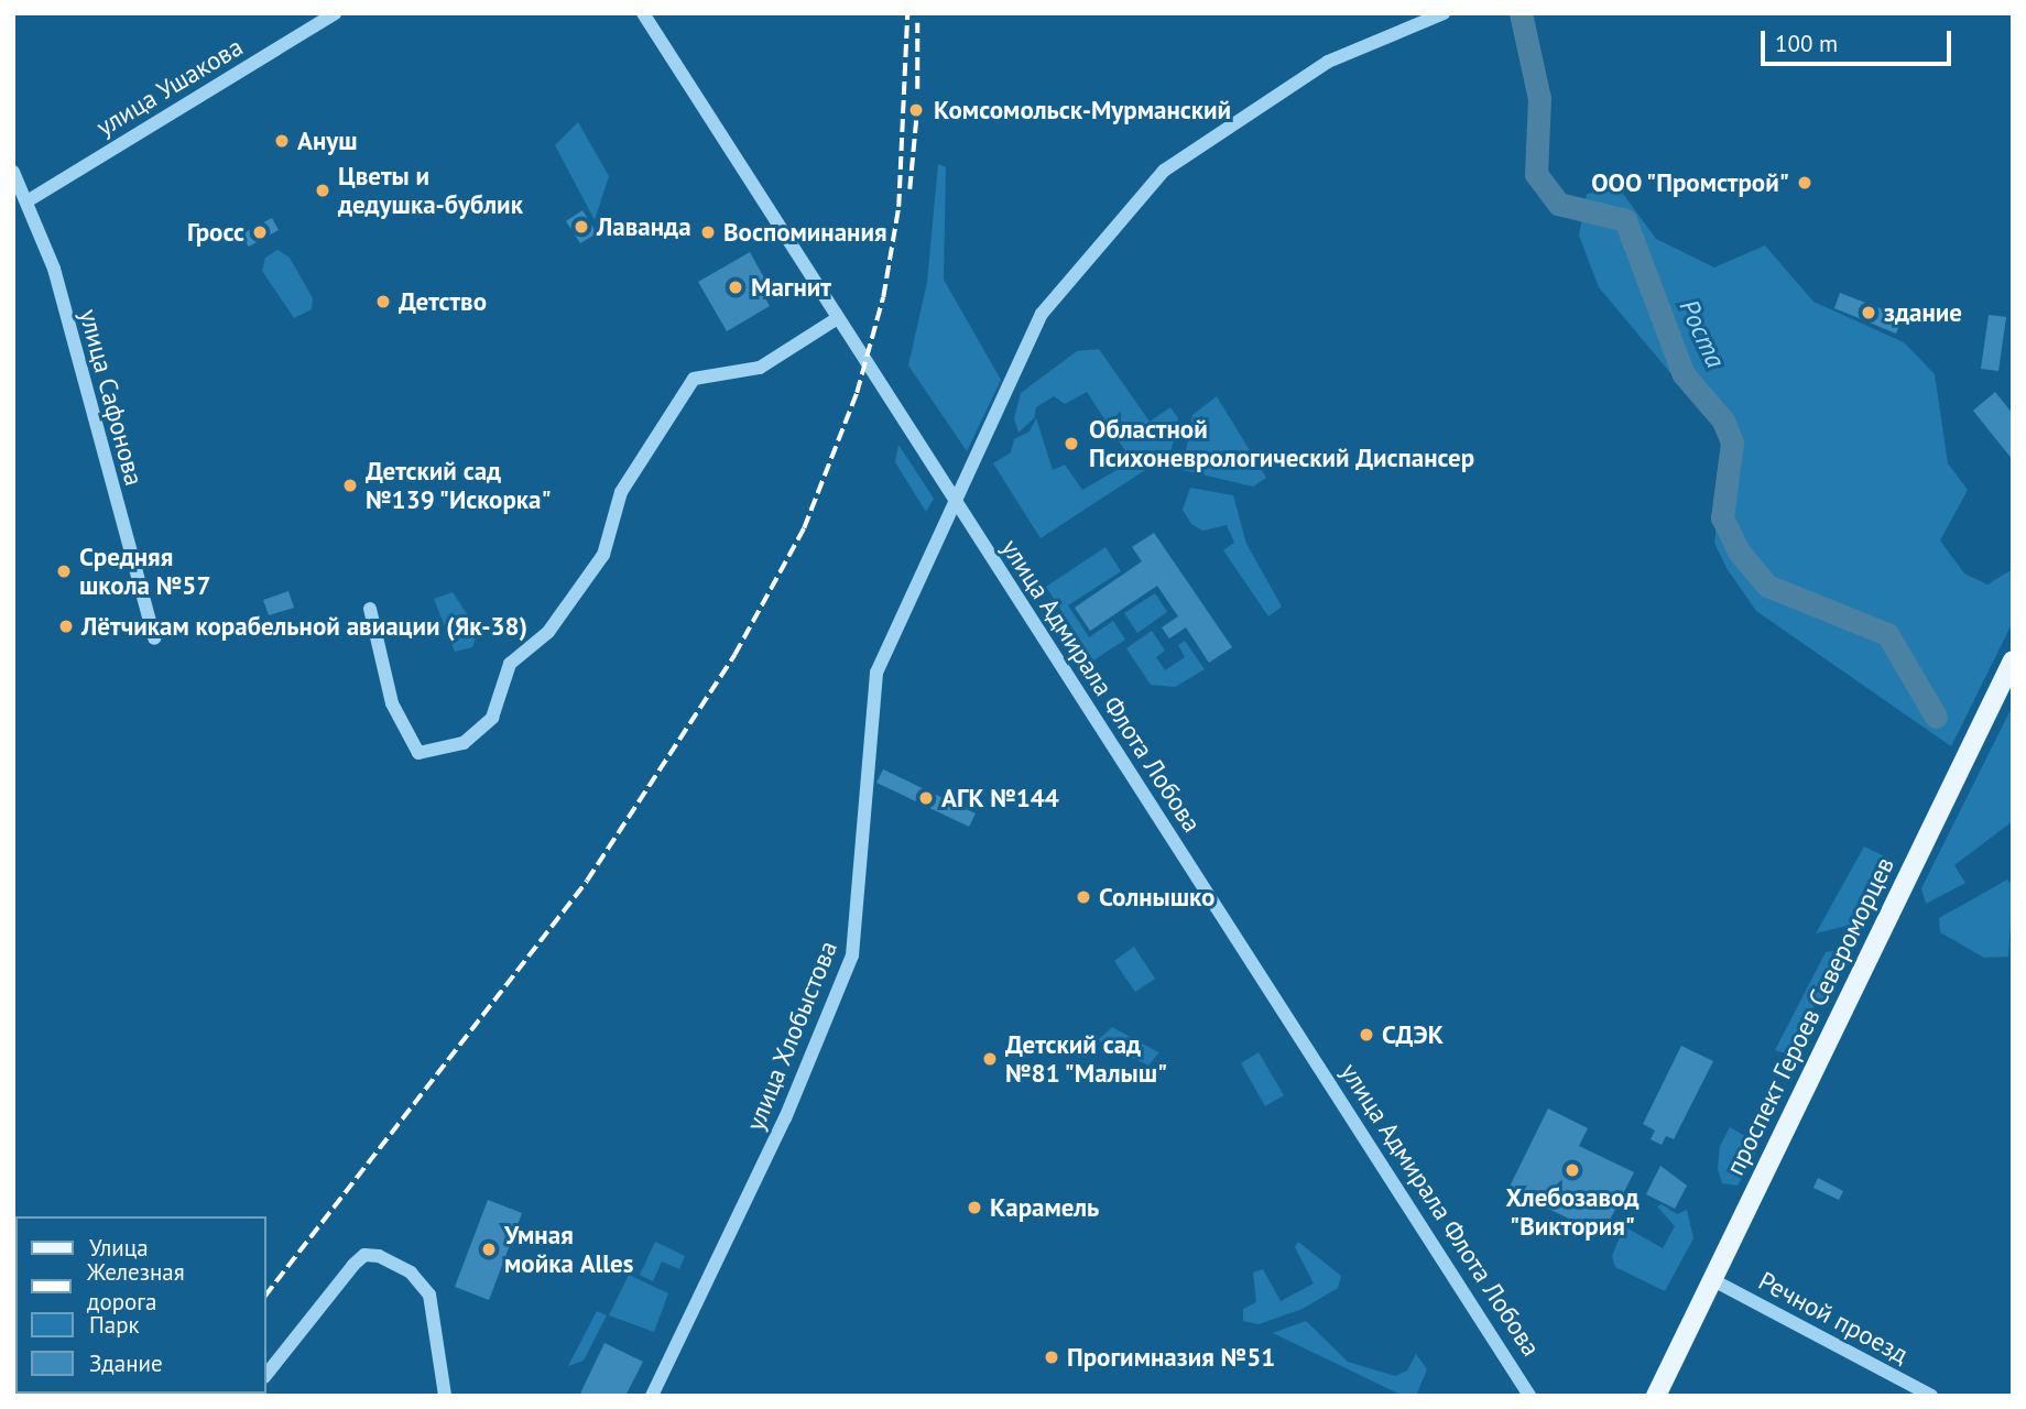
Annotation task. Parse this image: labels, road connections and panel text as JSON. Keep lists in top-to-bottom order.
{
  "streets": {
    "main road": ["проспект Героев Североморцев"],
    "street": [
      "улица Ушакова",
      "улица Сафонова",
      "улица Адмирала Флота Лобова",
      "улица Хлобыстова",
      "Речной проезд"
    ]
  },
  "crossings": [
    ["улица Ушакова", "улица Сафонова"],
    ["улица Адмирала Флота Лобова", "улица Хлобыстова"],
    ["проспект Героев Североморцев", "Речной проезд"]
  ],
  "water": ["Роста"],
  "places": [
    "Комсомольск-Мурманский",
    "Ануш",
    "ООО \"Промстрой\"",
    "Цветы и дедушка-бублик",
    "Лаванда",
    "Гросс",
    "Воспоминания",
    "Магнит",
    "Детство",
    "здание",
    "Областной Психоневрологический Диспансер",
    "Детский сад №139 \"Искорка\"",
    "Средняя школа №57",
    "Лётчикам корабельной авиации (Як-38)",
    "АГК №144",
    "Солнышко",
    "СДЭК",
    "Детский сад №81 \"Малыш\"",
    "Хлебозавод \"Виктория\"",
    "Карамель",
    "Умная мойка Alles",
    "Прогимназия №51"
  ],
  "legend": [
    "Улица",
    "Железная дорога",
    "Парк",
    "Здание"
  ],
  "scale_bar": "100 m"
}
